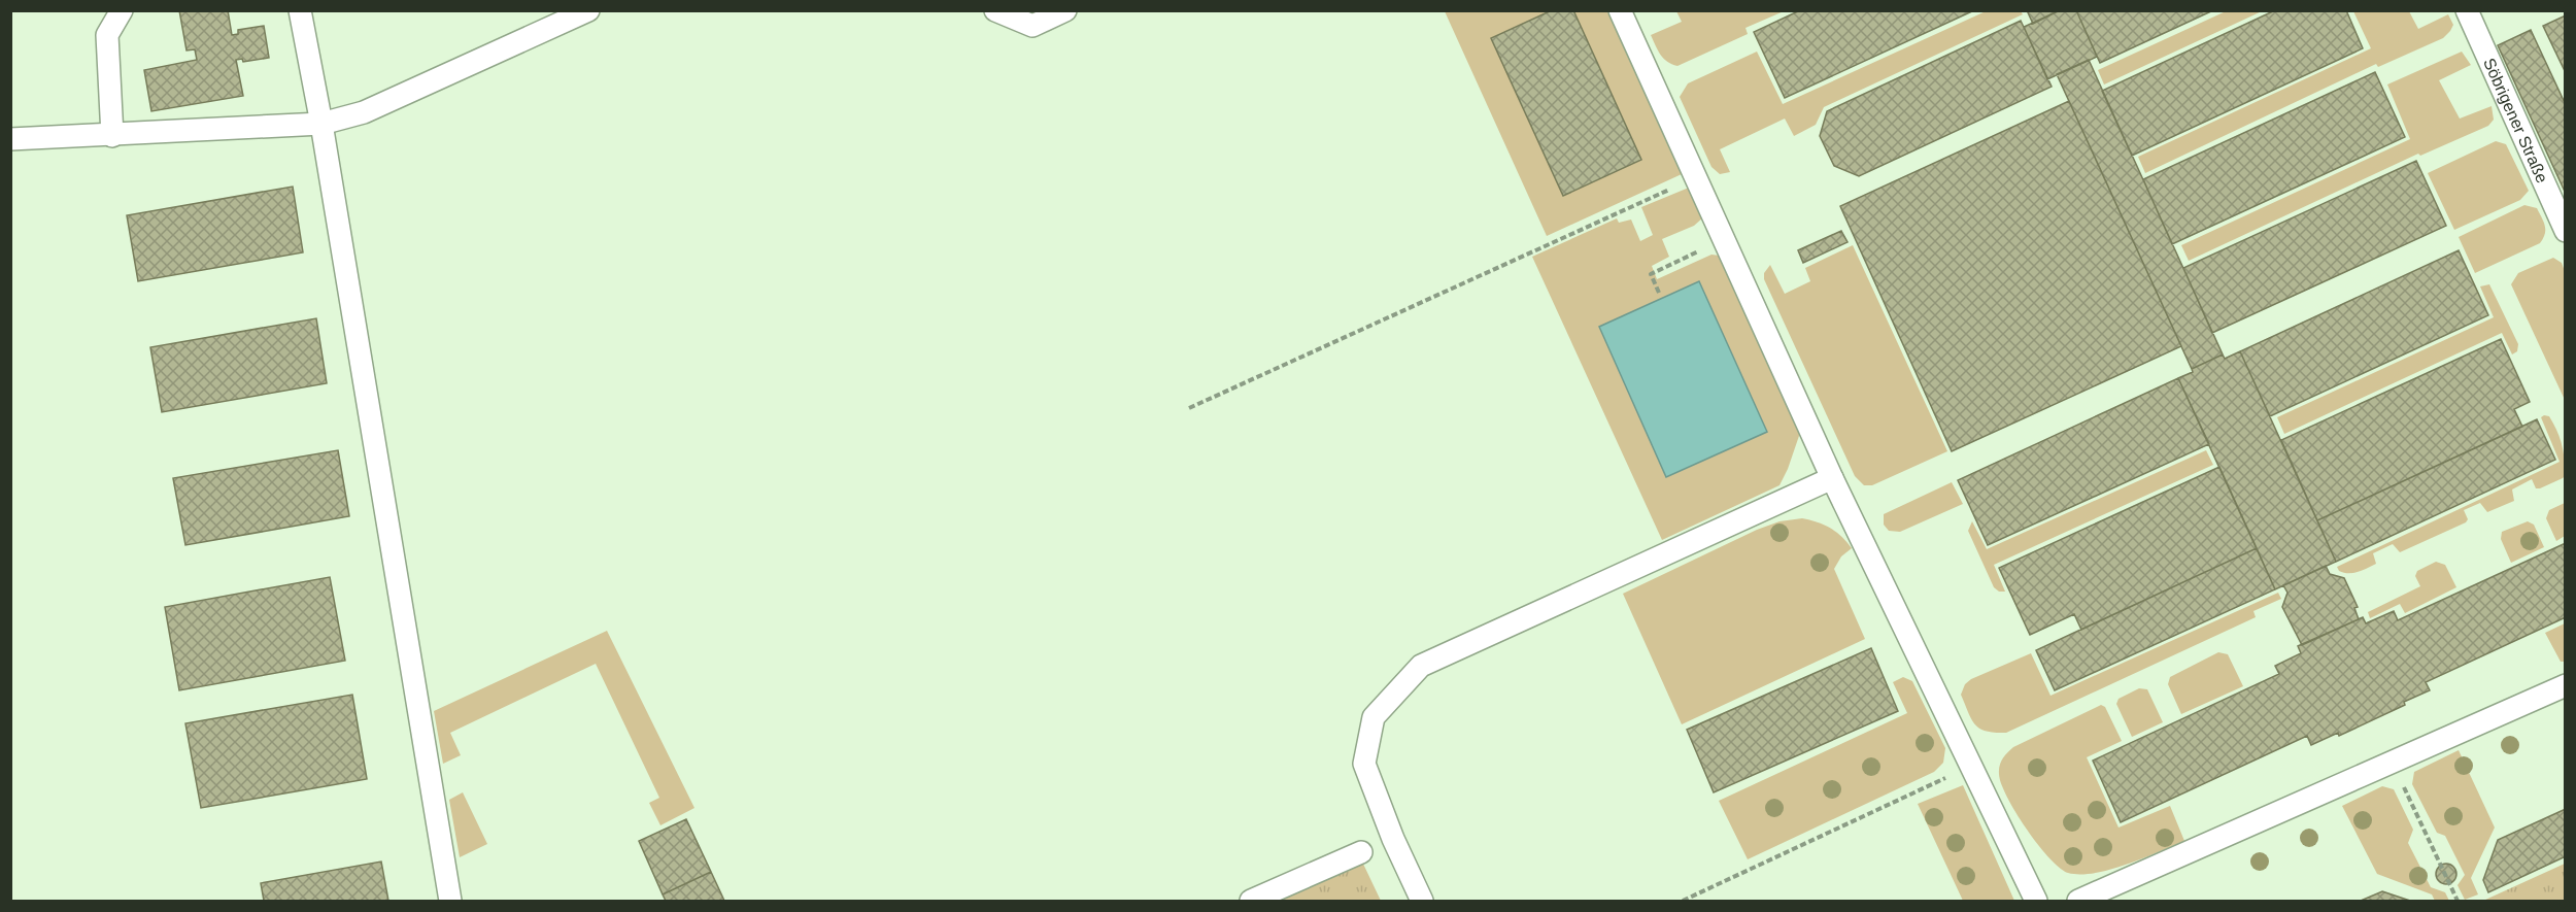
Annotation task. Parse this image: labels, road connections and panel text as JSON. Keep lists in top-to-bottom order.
{
  "streets": {
    "lane": ["Söbrigener Straße"]
  }
}
